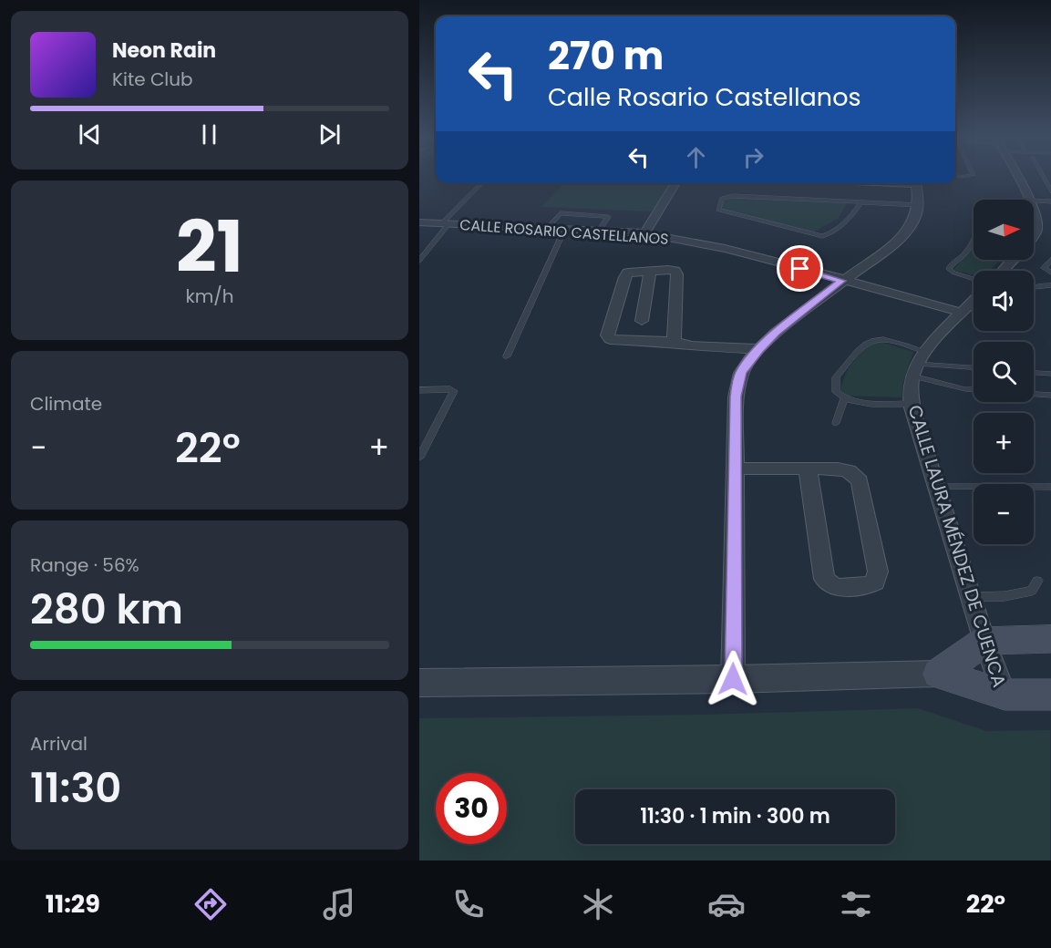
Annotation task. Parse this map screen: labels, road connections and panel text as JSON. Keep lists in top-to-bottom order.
{
  "streets": {
    "street": ["CALLE ROSARIO CASTELLANOS", "CALLE LAURA MÉNDEZ DE CUENCA"]
  },
  "north": "right",
  "page": {
    "turn": ["270 m", "Calle Rosario Castellanos"],
    "song": ["Neon Rain", "Kite Club"],
    "tile": [
      ["21", "km/h"],
      "Climate",
      ["Range · 56%", "280 km"],
      ["Arrival", "11:30"]
    ],
    "map_buttons": ["+", "−"],
    "heat": ["−", "22°", "+"],
    "limit": "30",
    "trip": "11:30 · 1 min · 300 m",
    "tabs": ["11:29", "22°"]
  }
}
